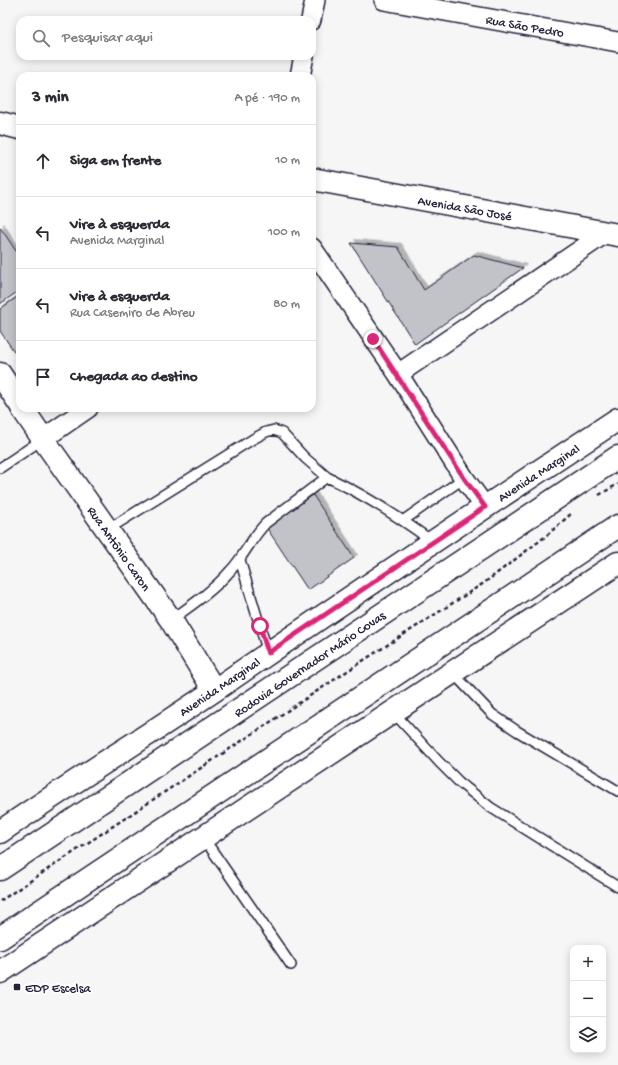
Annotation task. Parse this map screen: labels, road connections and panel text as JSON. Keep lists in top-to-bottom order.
{
  "streets": {
    "street": [
      "Rua São Pedro",
      "Avenida São José",
      "Avenida Marginal",
      "Rua Antônio Caron",
      "Rodovia Governador Mário Covas"
    ]
  },
  "crossings": [
    ["Avenida Marginal", "Rua Antônio Caron"]
  ],
  "places": {
    "transit": ["EDP Escelsa"]
  },
  "page": {
    "search": "Pesquisar aqui",
    "heading": ["3 min", "A pé · 190 m"],
    "list": [
      ["Siga em frente", "10 m"],
      ["Vire à esquerda", "Avenida Marginal", "100 m"],
      ["Vire à esquerda", "Rua Casemiro de Abreu", "80 m"],
      "Chegada ao destino"
    ],
    "map_buttons": ["+", "−"]
  }
}
